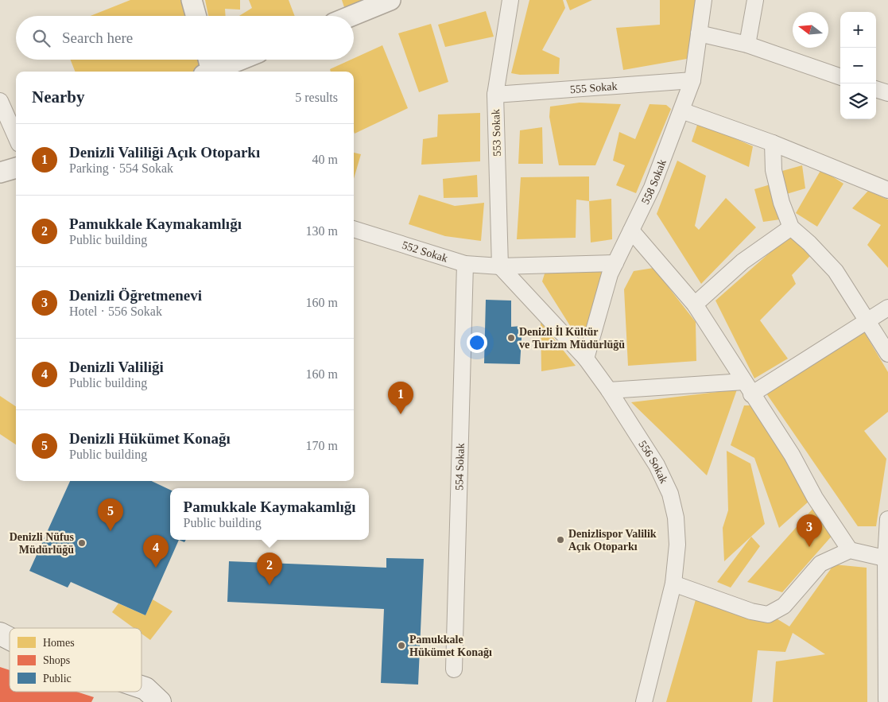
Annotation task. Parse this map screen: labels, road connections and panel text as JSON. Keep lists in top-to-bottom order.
{
  "streets": {
    "street": [
      "555 Sokak",
      "553 Sokak",
      "558 Sokak",
      "552 Sokak",
      "556 Sokak",
      "554 Sokak"
    ]
  },
  "crossings": [
    ["555 Sokak", "553 Sokak"],
    ["555 Sokak", "558 Sokak"],
    ["553 Sokak", "552 Sokak"],
    ["553 Sokak", "556 Sokak"],
    ["558 Sokak", "552 Sokak"],
    ["558 Sokak", "556 Sokak"],
    ["552 Sokak", "556 Sokak"],
    ["552 Sokak", "554 Sokak"]
  ],
  "places": [
    "Denizli İl Kültür ve Turizm Müdürlüğü",
    "Denizlispor Valilik Açık Otoparkı",
    "Denizli Nüfus Müdürlüğü",
    "Pamukkale Hükümet Konağı"
  ],
  "legend": ["Homes", "Shops", "Public"],
  "north": "left",
  "page": {
    "map_buttons": ["+", "−"],
    "search": "Search here",
    "heading": ["Nearby", "5 results"],
    "list": [
      {
        "mark": "1",
        "name": "Denizli Valiliği Açık Otoparkı",
        "note": "Parking · 554 Sokak",
        "value": "40 m"
      },
      {
        "mark": "2",
        "name": "Pamukkale Kaymakamlığı",
        "note": "Public building",
        "value": "130 m"
      },
      {
        "mark": "3",
        "name": "Denizli Öğretmenevi",
        "note": "Hotel · 556 Sokak",
        "value": "160 m"
      },
      {
        "mark": "4",
        "name": "Denizli Valiliği",
        "note": "Public building",
        "value": "160 m"
      },
      {
        "mark": "5",
        "name": "Denizli Hükümet Konağı",
        "note": "Public building",
        "value": "170 m"
      }
    ],
    "pins": [
      "1",
      "5",
      "3",
      "4",
      "2"
    ],
    "popup": ["Pamukkale Kaymakamlığı", "Public building"]
  }
}
